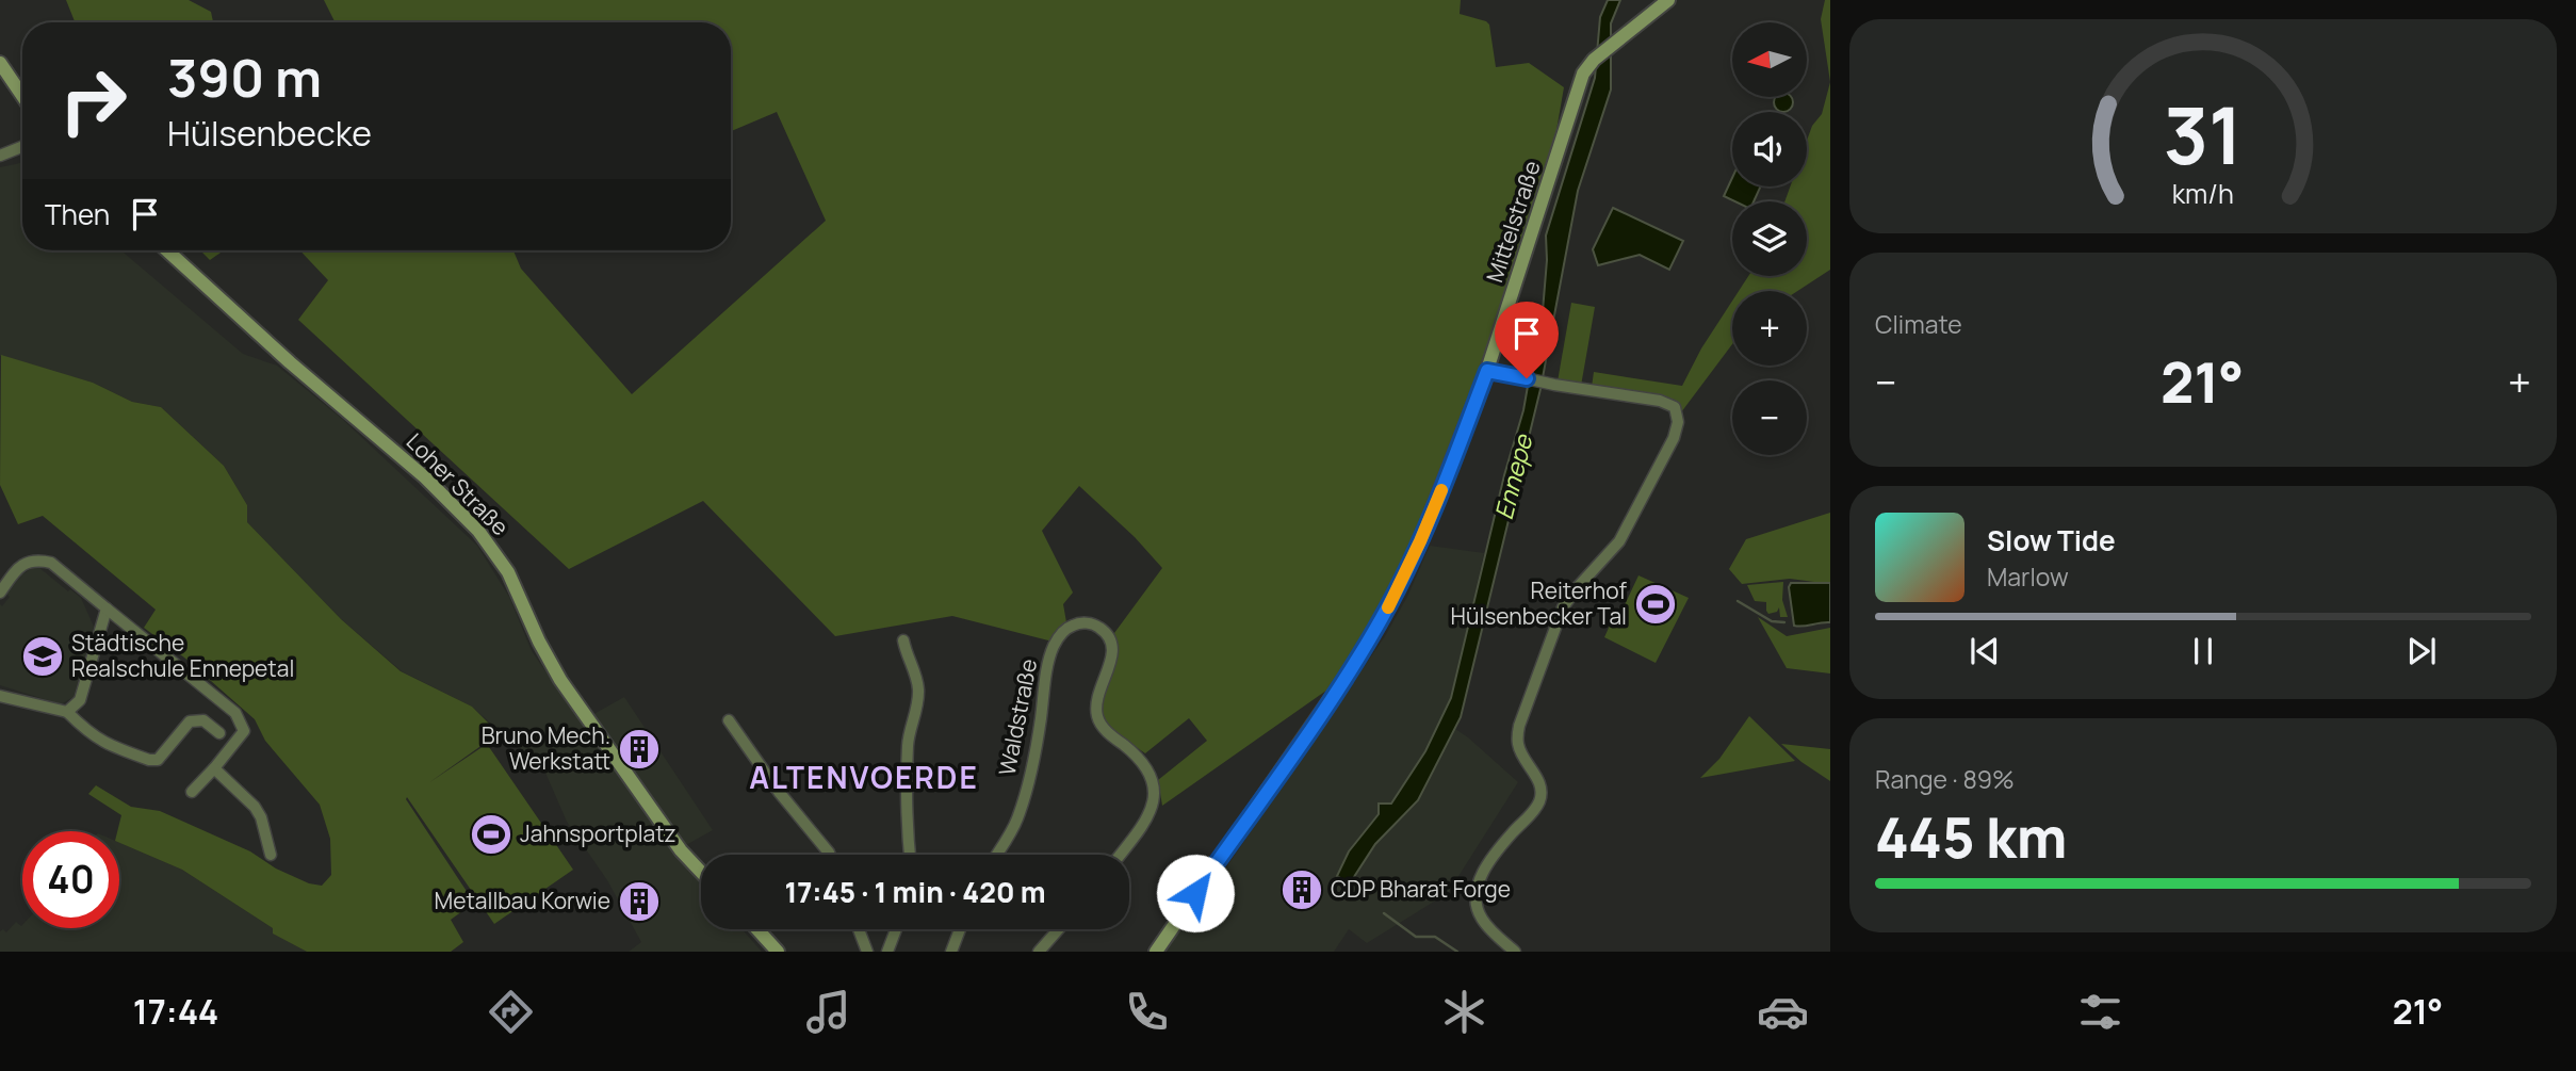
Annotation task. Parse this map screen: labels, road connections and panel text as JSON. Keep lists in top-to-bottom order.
{
  "streets": {
    "street": ["Mittelstraße", "Loher Straße", "Waldstraße"]
  },
  "districts": ["ALTENVOERDE"],
  "water": ["Ennepe"],
  "places": {
    "sports": ["Reiterhof Hülsenbecker Tal", "Jahnsportplatz"],
    "school or university": ["Städtische Realschule Ennepetal"],
    "building": ["Bruno Mech. Werkstatt", "CDP Bharat Forge", "Metallbau Korwie"]
  },
  "north": "left",
  "page": {
    "map_buttons": ["+", "−"],
    "turn": ["390 m", "Hülsenbecke"],
    "then": "Then",
    "tile": [
      "Climate",
      ["Range · 89%", "445 km"]
    ],
    "heat": ["−", "21°", "+"],
    "song": ["Slow Tide", "Marlow"],
    "limit": "40",
    "trip": "17:45 · 1 min · 420 m",
    "tabs": ["17:44", "21°"],
    "gauge": ["31", "km/h"]
  }
}
